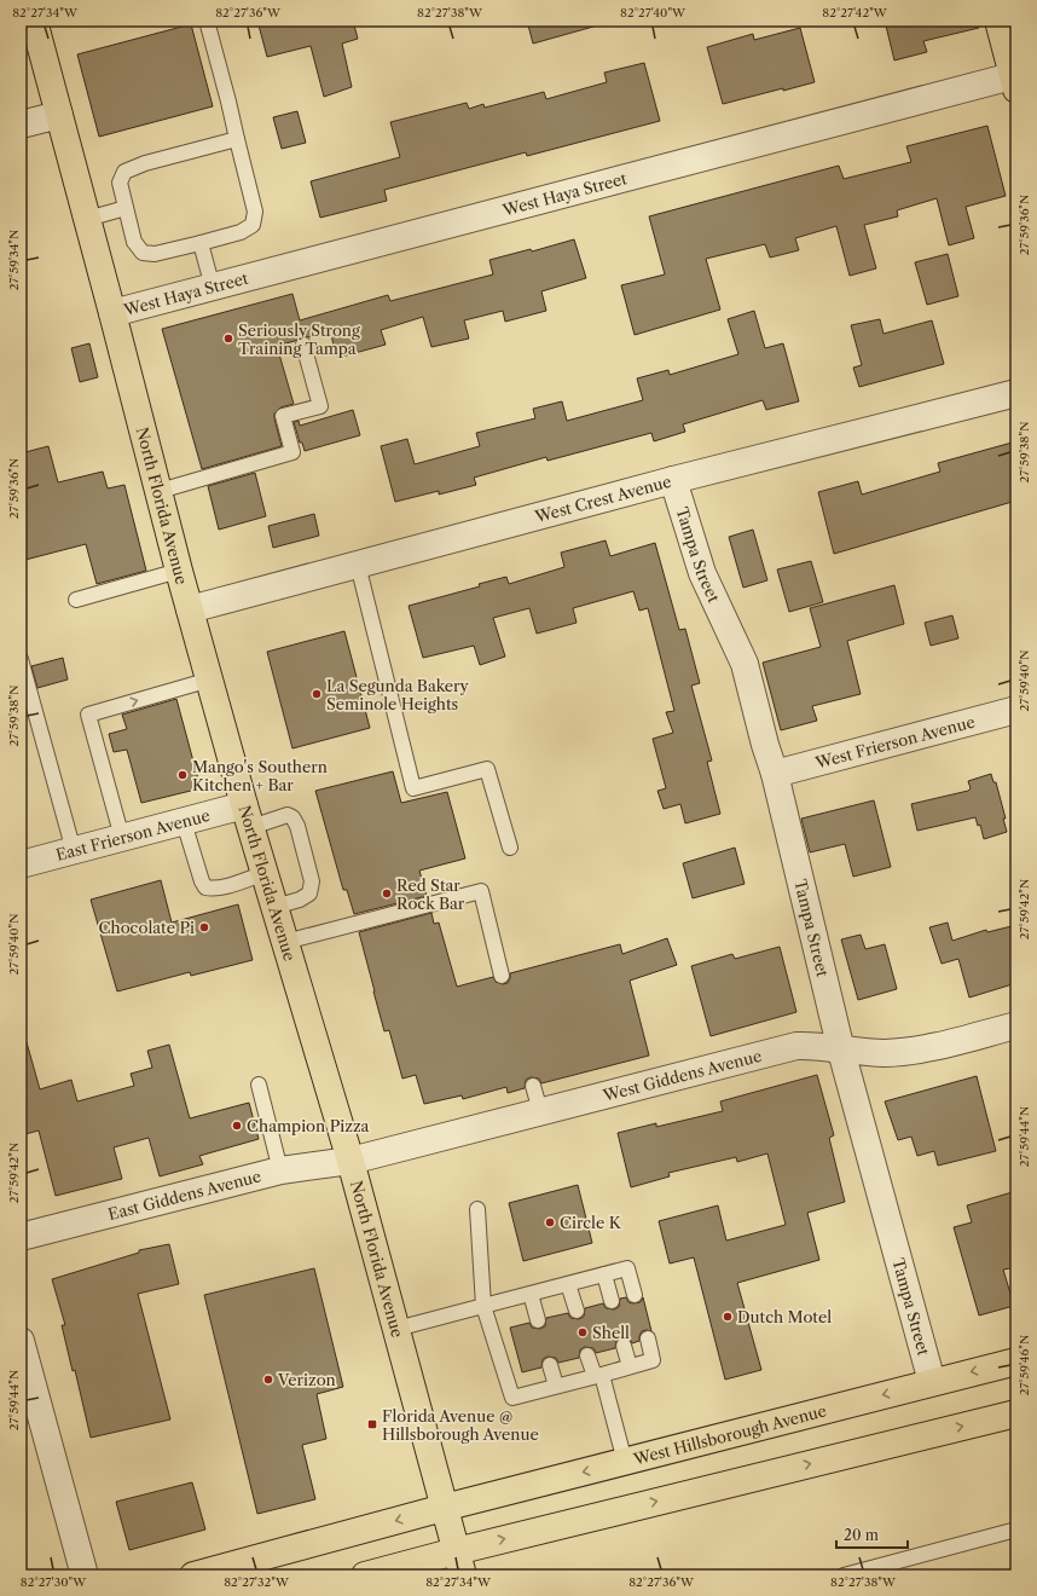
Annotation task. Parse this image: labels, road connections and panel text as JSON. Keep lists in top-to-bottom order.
{
  "streets": {
    "main road": ["North Florida Avenue", "West Hillsborough Avenue"],
    "street": [
      "West Haya Street",
      "West Crest Avenue",
      "Tampa Street",
      "West Frierson Avenue",
      "East Frierson Avenue",
      "West Giddens Avenue",
      "East Giddens Avenue"
    ]
  },
  "crossings": [
    ["West Haya Street", "North Florida Avenue"],
    ["West Crest Avenue", "North Florida Avenue"],
    ["West Crest Avenue", "Tampa Street"],
    ["North Florida Avenue", "East Frierson Avenue"],
    ["North Florida Avenue", "West Giddens Avenue"],
    ["North Florida Avenue", "East Giddens Avenue"],
    ["North Florida Avenue", "West Hillsborough Avenue"],
    ["Tampa Street", "West Frierson Avenue"],
    ["Tampa Street", "West Giddens Avenue"],
    ["Tampa Street", "West Hillsborough Avenue"],
    ["West Giddens Avenue", "East Giddens Avenue"]
  ],
  "places": {
    "other": [
      "Seriously Strong Training Tampa",
      "La Segunda Bakery Seminole Heights",
      "Mango's Southern Kitchen + Bar",
      "Red Star Rock Bar",
      "Chocolate Pi",
      "Champion Pizza",
      "Circle K",
      "Dutch Motel",
      "Shell",
      "Verizon"
    ],
    "transit": ["Florida Avenue @ Hillsborough Avenue"]
  },
  "scale_bar": "20 m",
  "coordinates": [
    "82°27'34\"W",
    "82°27'36\"W",
    "82°27'38\"W",
    "82°27'40\"W",
    "82°27'42\"W",
    "27°59'36\"N",
    "27°59'34\"N",
    "27°59'38\"N",
    "27°59'40\"N",
    "27°59'42\"N",
    "27°59'44\"N",
    "27°59'46\"N",
    "82°27'30\"W",
    "82°27'32\"W"
  ]
}
